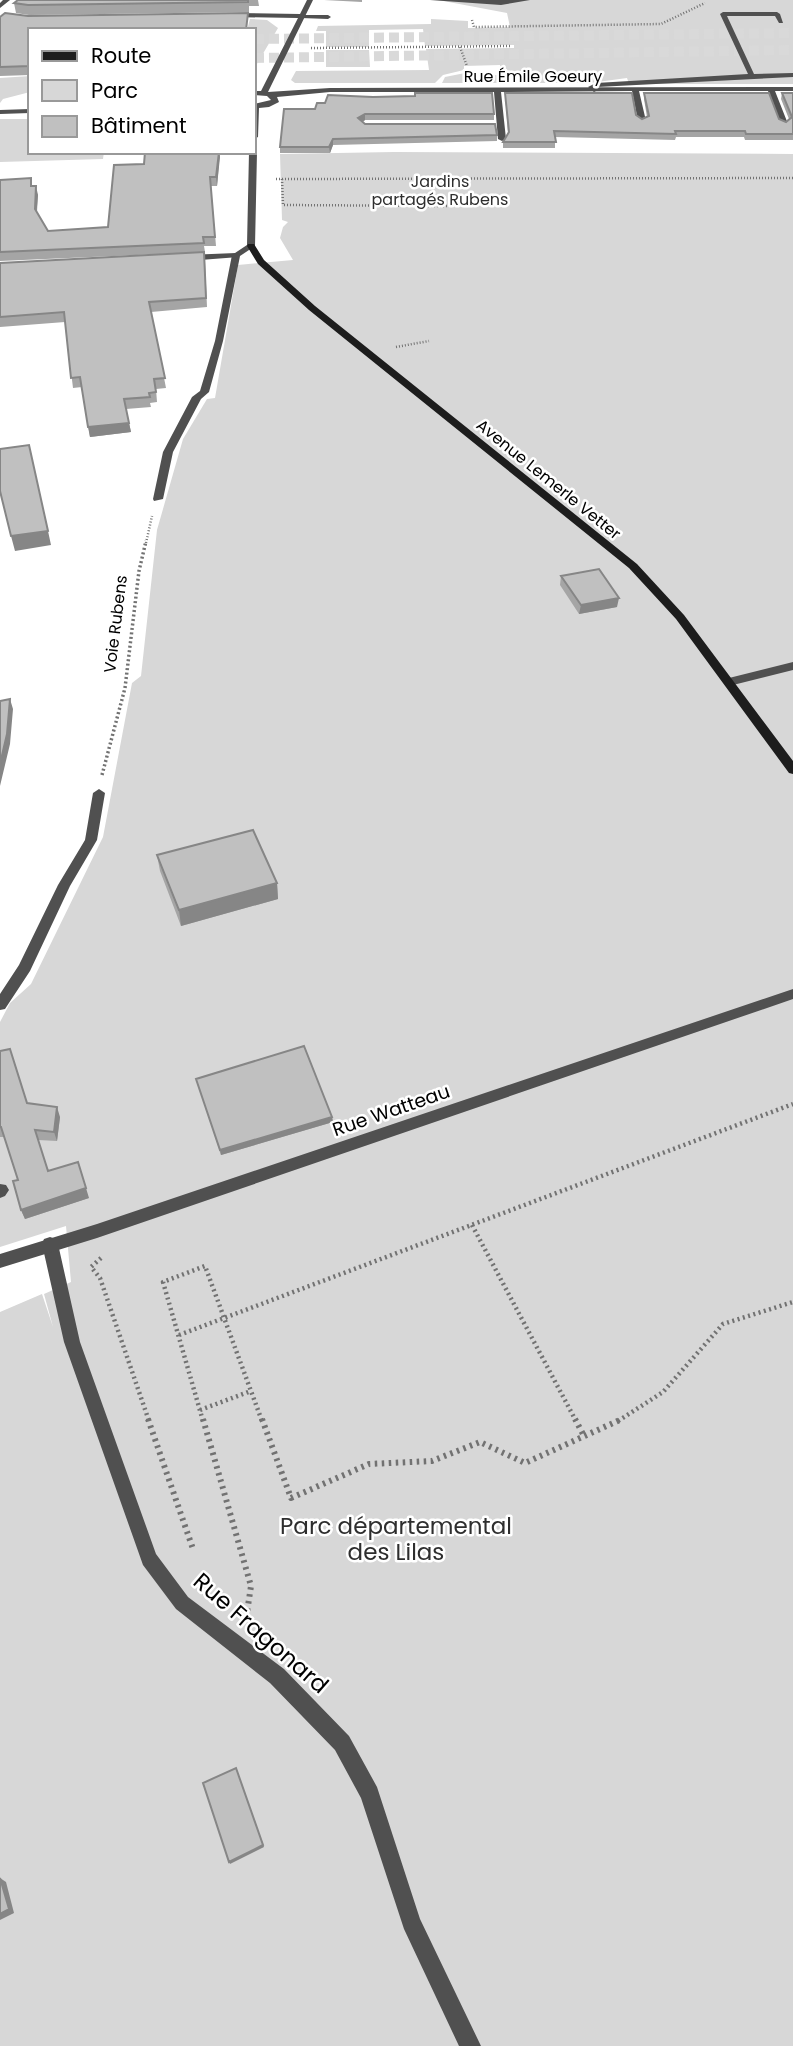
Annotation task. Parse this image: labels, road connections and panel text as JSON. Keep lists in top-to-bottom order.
{
  "streets": {
    "street": [
      "Rue Émile Goeury",
      "Avenue Lemerle Vetter",
      "Rue Watteau",
      "Rue Fragonard"
    ],
    "path": ["Voie Rubens"]
  },
  "crossings": [
    ["Rue Watteau", "Rue Fragonard"]
  ],
  "parks": ["Jardins partagés Rubens", "Parc départemental des Lilas"],
  "legend": ["Route", "Parc", "Bâtiment"]
}
